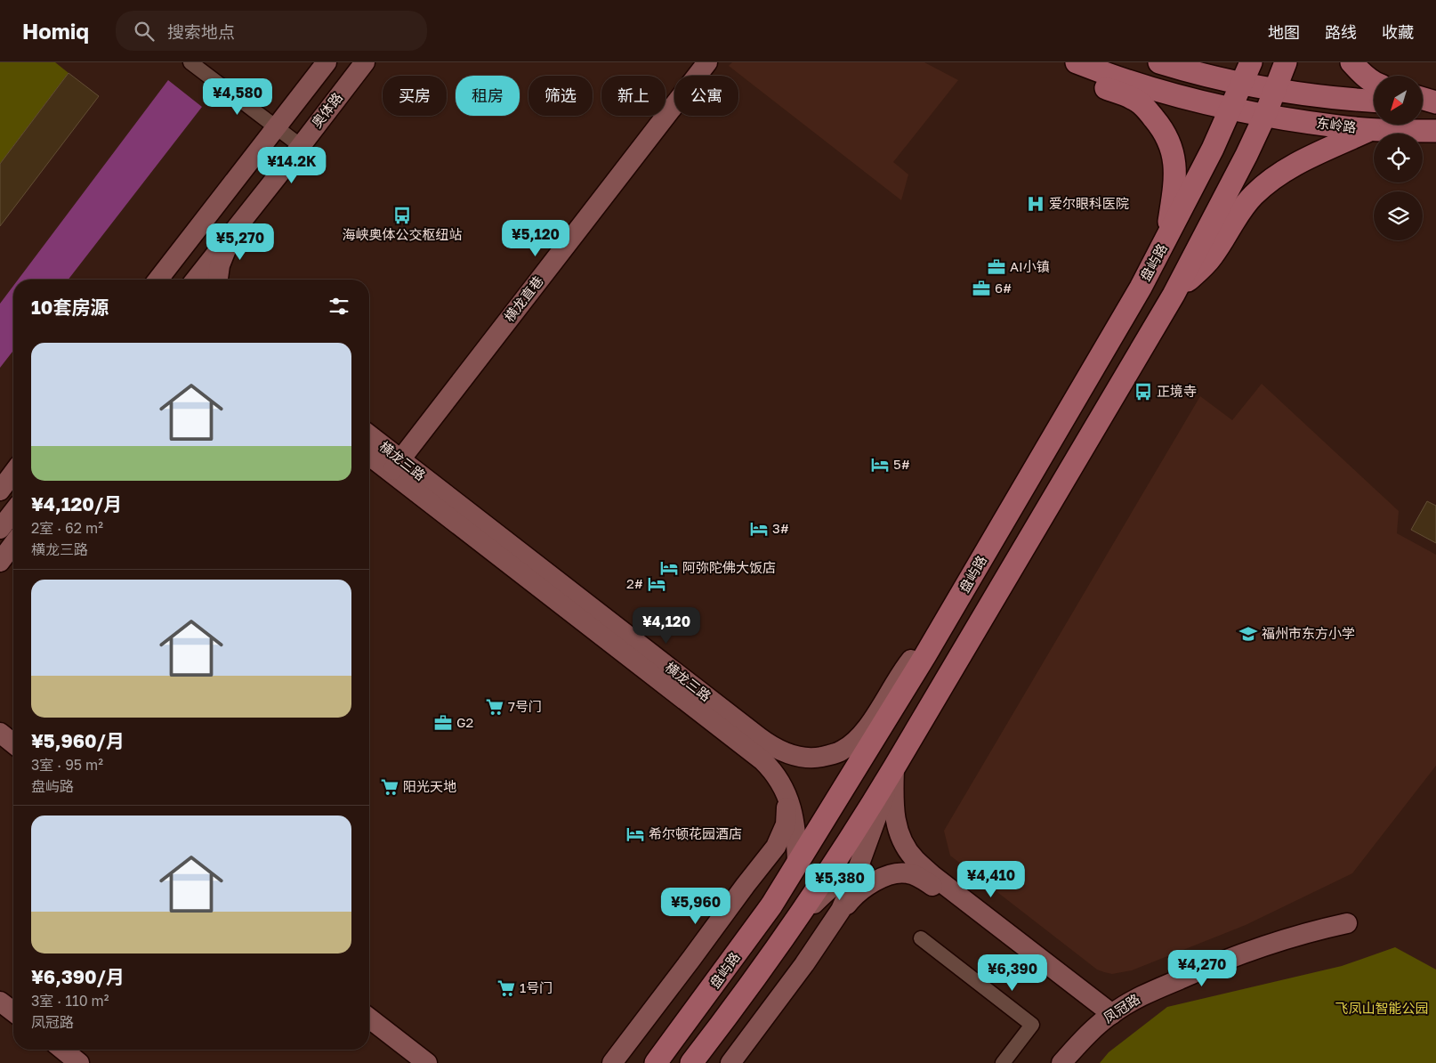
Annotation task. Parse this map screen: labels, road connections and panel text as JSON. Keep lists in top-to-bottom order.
{
  "streets": {
    "main road": ["东岭路", "盘屿路"],
    "street": [
      "奥体路",
      "横龙直巷",
      "横龙三路",
      "凤冠路"
    ]
  },
  "crossings": [
    ["东岭路", "盘屿路"],
    ["盘屿路", "横龙三路"],
    ["横龙直巷", "横龙三路"]
  ],
  "parks": ["飞凤山智能公园"],
  "places": {
    "hospital": ["爱尔眼科医院"],
    "bus stop": ["海峡奥体公交枢纽站", "正境寺"],
    "office": ["AI小镇", "6#", "G2"],
    "hotel": [
      "5#",
      "3#",
      "阿弥陀佛大饭店",
      "2#",
      "希尔顿花园酒店"
    ],
    "school or university": ["福州市东方小学"],
    "supermarket": ["7号门", "阳光天地", "1号门"]
  },
  "north": "bottom left",
  "page": {
    "header": "Homiq",
    "search": "搜索地点",
    "nav": ["地图", "路线", "收藏"],
    "chip": [
      "买房",
      "租房",
      "筛选",
      "新上",
      "公寓"
    ],
    "price": [
      "¥4,580",
      "¥14.2K",
      "¥5,120",
      "¥5,270",
      "¥4,120",
      "¥4,410",
      "¥5,380",
      "¥5,960",
      "¥4,270",
      "¥6,390"
    ],
    "heading": "10套房源",
    "list": [
      {
        "name": "¥4,120/月",
        "note": "2室 · 62 m² · 横龙三路"
      },
      {
        "name": "¥5,960/月",
        "note": "3室 · 95 m² · 盘屿路"
      },
      {
        "name": "¥6,390/月",
        "note": "3室 · 110 m² · 凤冠路"
      }
    ]
  }
}
